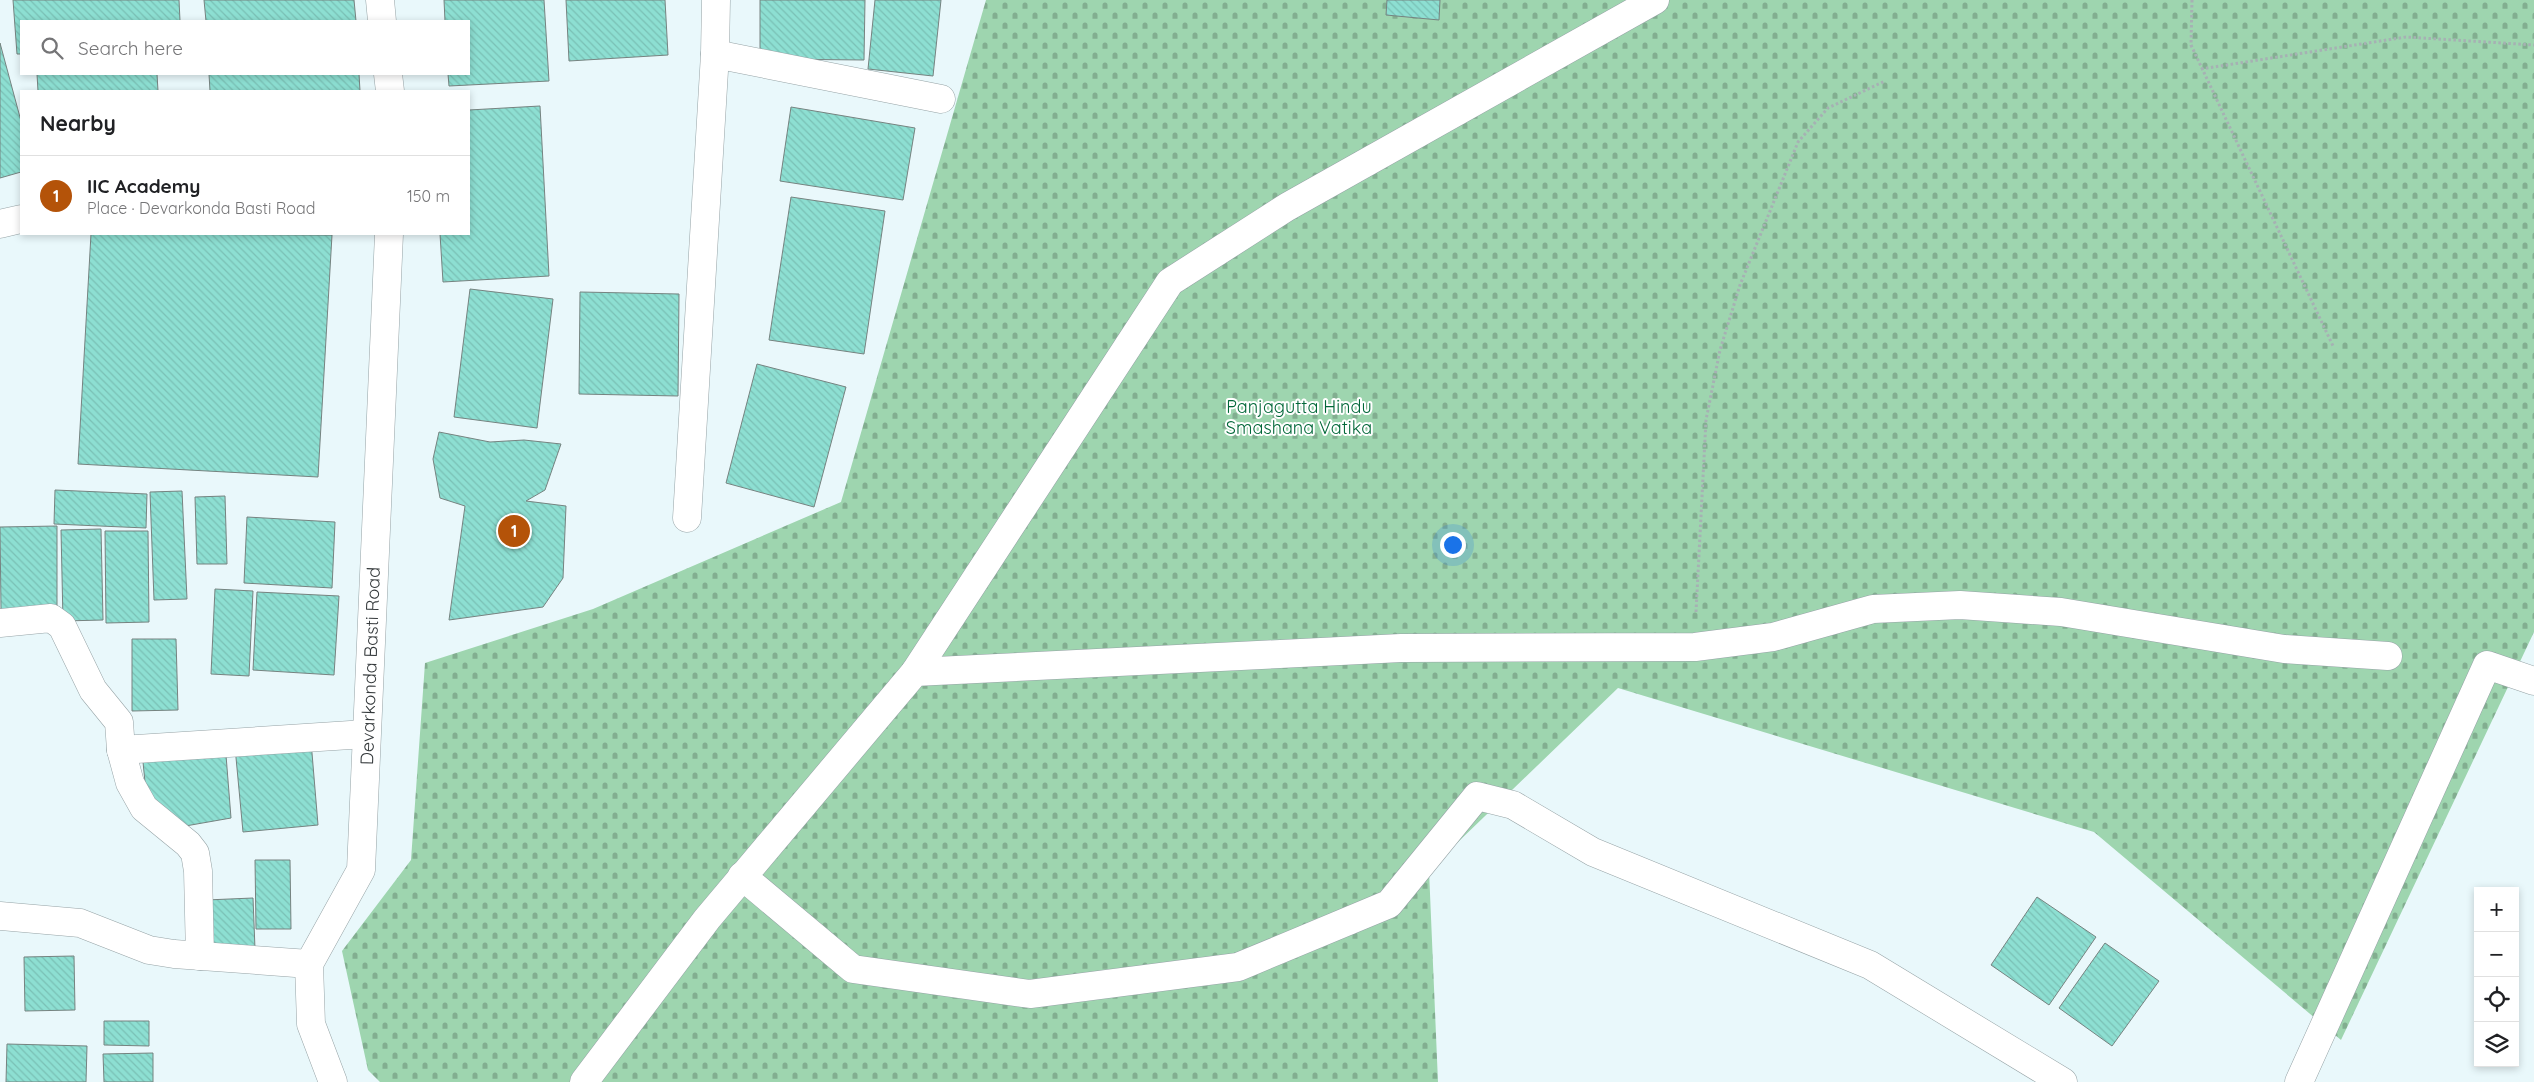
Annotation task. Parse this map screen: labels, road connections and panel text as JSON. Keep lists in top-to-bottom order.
{
  "streets": {
    "street": ["Devarkonda Basti Road"]
  },
  "parks": ["Panjagutta Hindu Smashana Vatika"],
  "page": {
    "search": "Search here",
    "heading": "Nearby",
    "list": [
      {
        "mark": "1",
        "name": "IIC Academy",
        "note": "Place · Devarkonda Basti Road",
        "value": "150 m"
      }
    ],
    "pins": "1",
    "map_buttons": ["+", "−"]
  }
}
